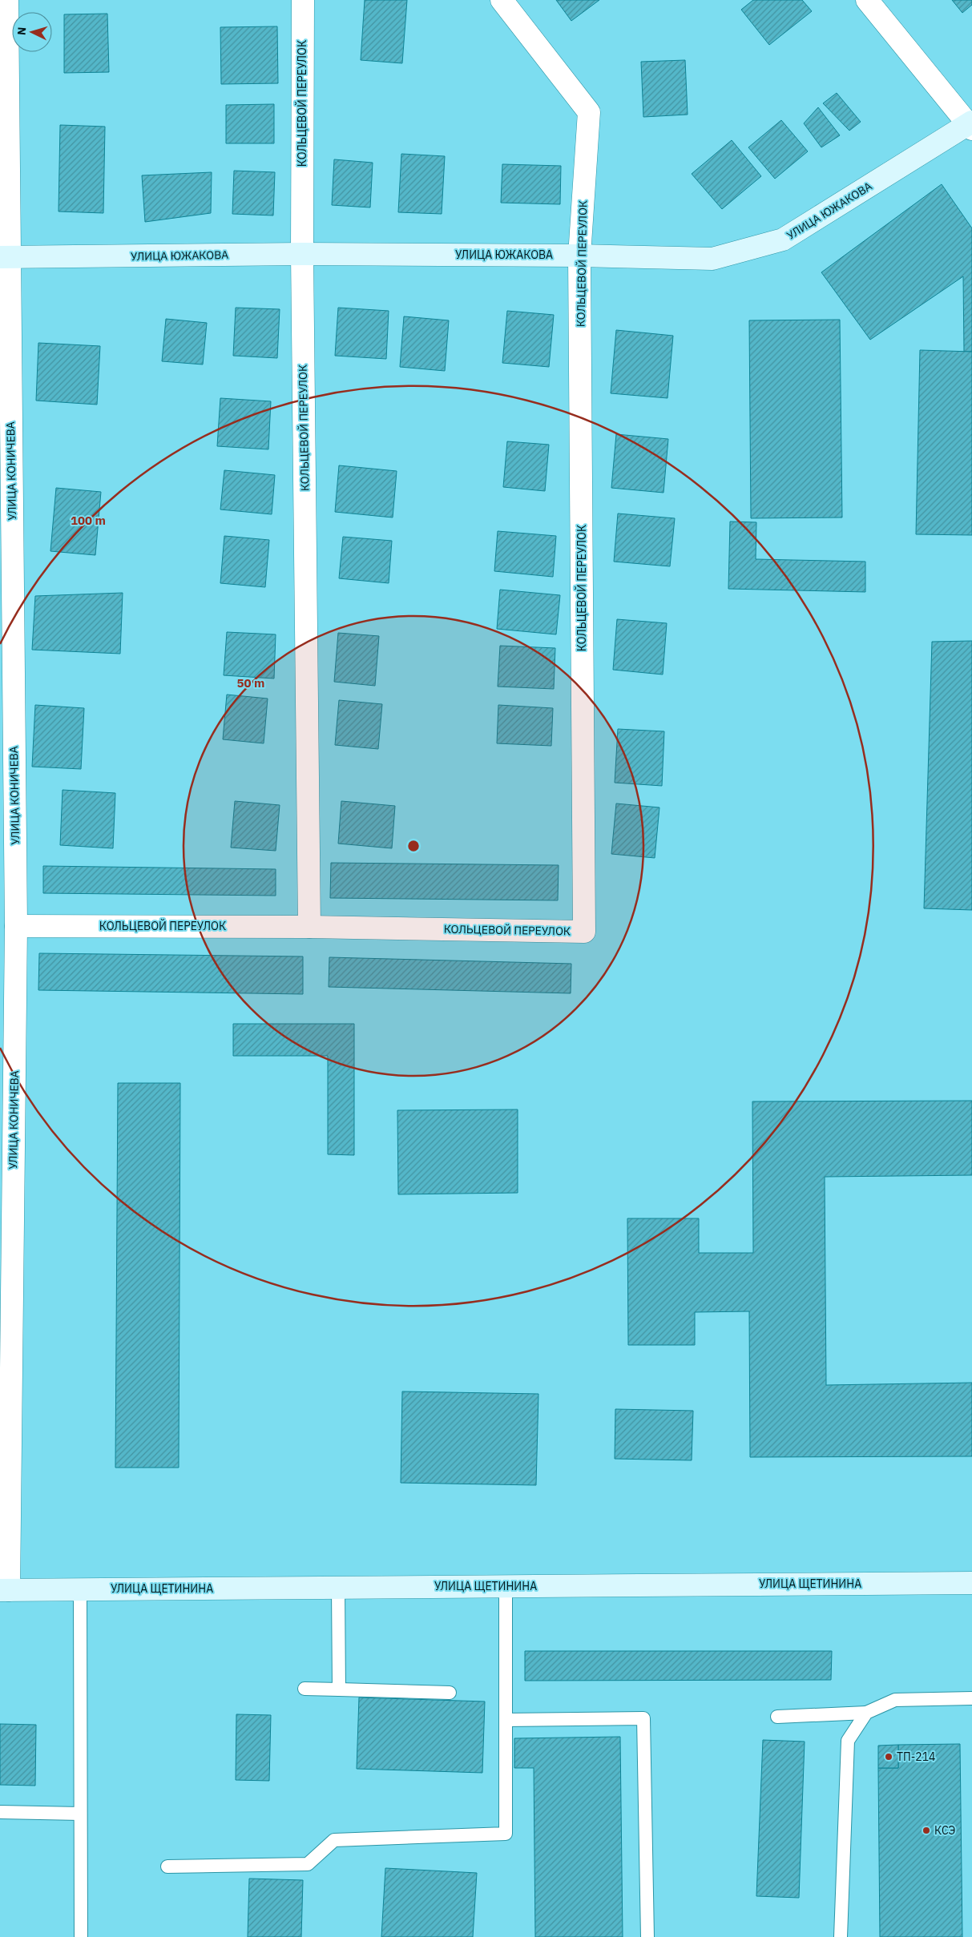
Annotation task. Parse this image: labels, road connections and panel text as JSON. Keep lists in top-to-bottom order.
{
  "streets": {
    "street": [
      "КОЛЬЦЕВОЙ ПЕРЕУЛОК",
      "УЛИЦА ЮЖАКОВА",
      "УЛИЦА КОНИЧЕВА",
      "УЛИЦА ЩЕТИНИНА"
    ]
  },
  "crossings": [
    ["КОЛЬЦЕВОЙ ПЕРЕУЛОК", "УЛИЦА ЮЖАКОВА"],
    ["КОЛЬЦЕВОЙ ПЕРЕУЛОК", "УЛИЦА КОНИЧЕВА"],
    ["УЛИЦА ЮЖАКОВА", "УЛИЦА КОНИЧЕВА"],
    ["УЛИЦА КОНИЧЕВА", "УЛИЦА ЩЕТИНИНА"]
  ],
  "places": ["ТП-214", "КСЭ"],
  "north": "left",
  "rings": ["100 m", "50 m"]
}
